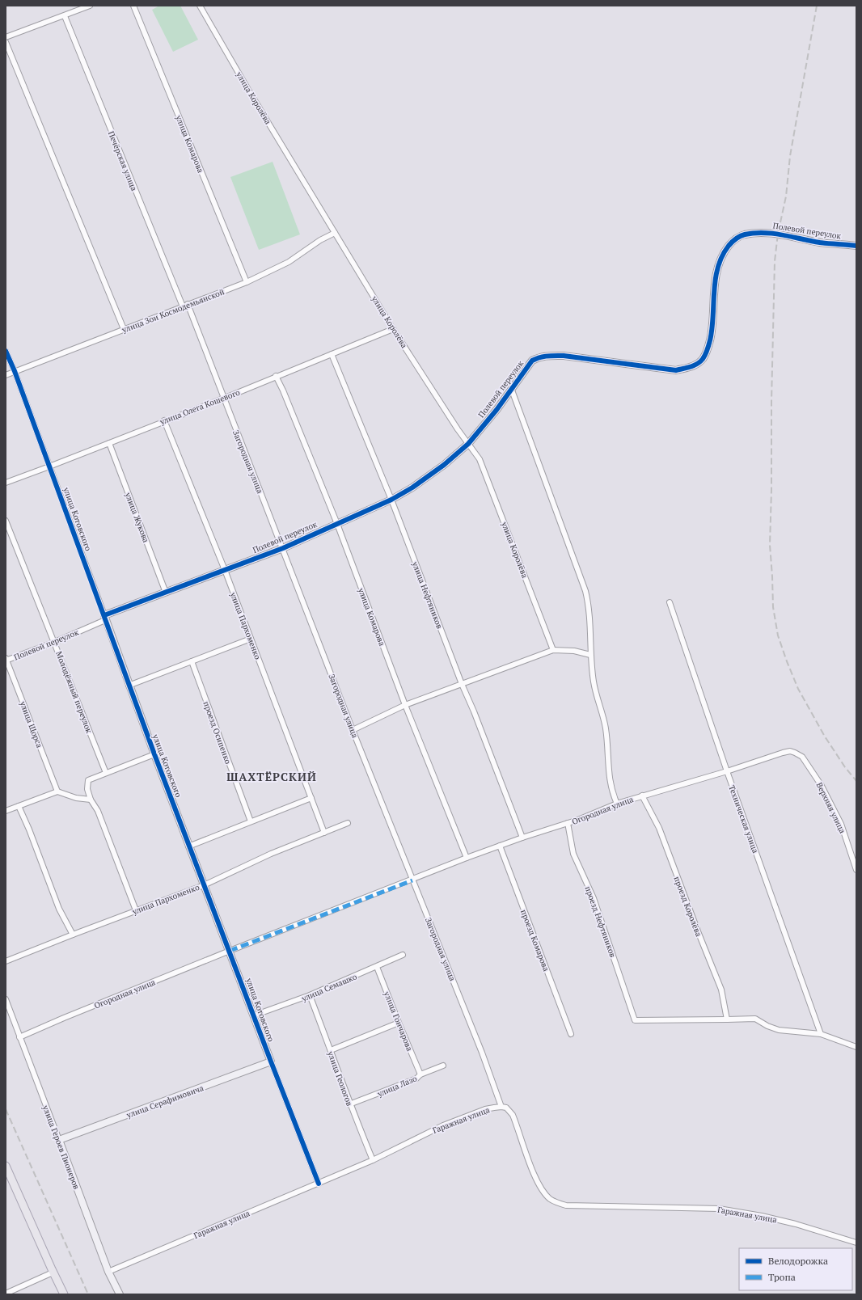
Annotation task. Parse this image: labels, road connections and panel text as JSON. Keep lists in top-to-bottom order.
{
  "streets": {
    "street": [
      "улица Королёва",
      "улица Комарова",
      "Печёрская улица",
      "Полевой переулок",
      "улица Зои Космодемьянской",
      "улица Олега Кошевого",
      "Загородная улица",
      "улица Жукова",
      "улица Котовского",
      "улица Нефтяников",
      "улица Пархоменко",
      "Молодёжный переулок",
      "улица Щорса",
      "проезд Осипенко",
      "Верхняя улица",
      "Огородная улица",
      "Техническая улица",
      "проезд Королёва",
      "проезд Нефтяников",
      "проезд Комарова",
      "улица Семашко",
      "улица Гончарова",
      "улица Геологов",
      "улица Лазо",
      "улица Серафимовича",
      "Гаражная улица",
      "улица Героев Пионеров"
    ]
  },
  "crossings": [
    ["улица Королёва", "Полевой переулок"],
    ["улица Королёва", "улица Зои Космодемьянской"],
    ["улица Королёва", "улица Олега Кошевого"],
    ["улица Комарова", "Полевой переулок"],
    ["улица Комарова", "улица Зои Космодемьянской"],
    ["улица Комарова", "улица Олега Кошевого"],
    ["улица Комарова", "Огородная улица"],
    ["Печёрская улица", "улица Зои Космодемьянской"],
    ["Печёрская улица", "Загородная улица"],
    ["Полевой переулок", "Загородная улица"],
    ["Полевой переулок", "улица Жукова"],
    ["Полевой переулок", "улица Котовского"],
    ["Полевой переулок", "улица Нефтяников"],
    ["Полевой переулок", "улица Пархоменко"],
    ["Полевой переулок", "Молодёжный переулок"],
    ["Полевой переулок", "улица Щорса"],
    ["улица Зои Космодемьянской", "Загородная улица"],
    ["улица Зои Космодемьянской", "улица Котовского"],
    ["улица Олега Кошевого", "Загородная улица"],
    ["улица Олега Кошевого", "улица Жукова"],
    ["улица Олега Кошевого", "улица Котовского"],
    ["улица Олега Кошевого", "улица Нефтяников"],
    ["улица Олега Кошевого", "улица Пархоменко"],
    ["Загородная улица", "Огородная улица"],
    ["Загородная улица", "Гаражная улица"],
    ["улица Котовского", "улица Пархоменко"],
    ["улица Котовского", "Огородная улица"],
    ["улица Котовского", "улица Семашко"],
    ["улица Котовского", "улица Серафимовича"],
    ["улица Котовского", "Гаражная улица"],
    ["улица Нефтяников", "Огородная улица"],
    ["Верхняя улица", "Огородная улица"],
    ["Огородная улица", "Техническая улица"],
    ["Огородная улица", "проезд Королёва"],
    ["Огородная улица", "проезд Нефтяников"],
    ["Огородная улица", "проезд Комарова"],
    ["Огородная улица", "улица Героев Пионеров"],
    ["проезд Королёва", "проезд Нефтяников"],
    ["улица Семашко", "улица Гончарова"],
    ["улица Семашко", "улица Геологов"],
    ["улица Гончарова", "улица Лазо"],
    ["улица Геологов", "улица Лазо"],
    ["улица Геологов", "Гаражная улица"],
    ["улица Серафимовича", "улица Героев Пионеров"],
    ["Гаражная улица", "улица Героев Пионеров"]
  ],
  "districts": ["ШАХТЁРСКИЙ"],
  "legend": ["Велодорожка", "Тропа"]
}
